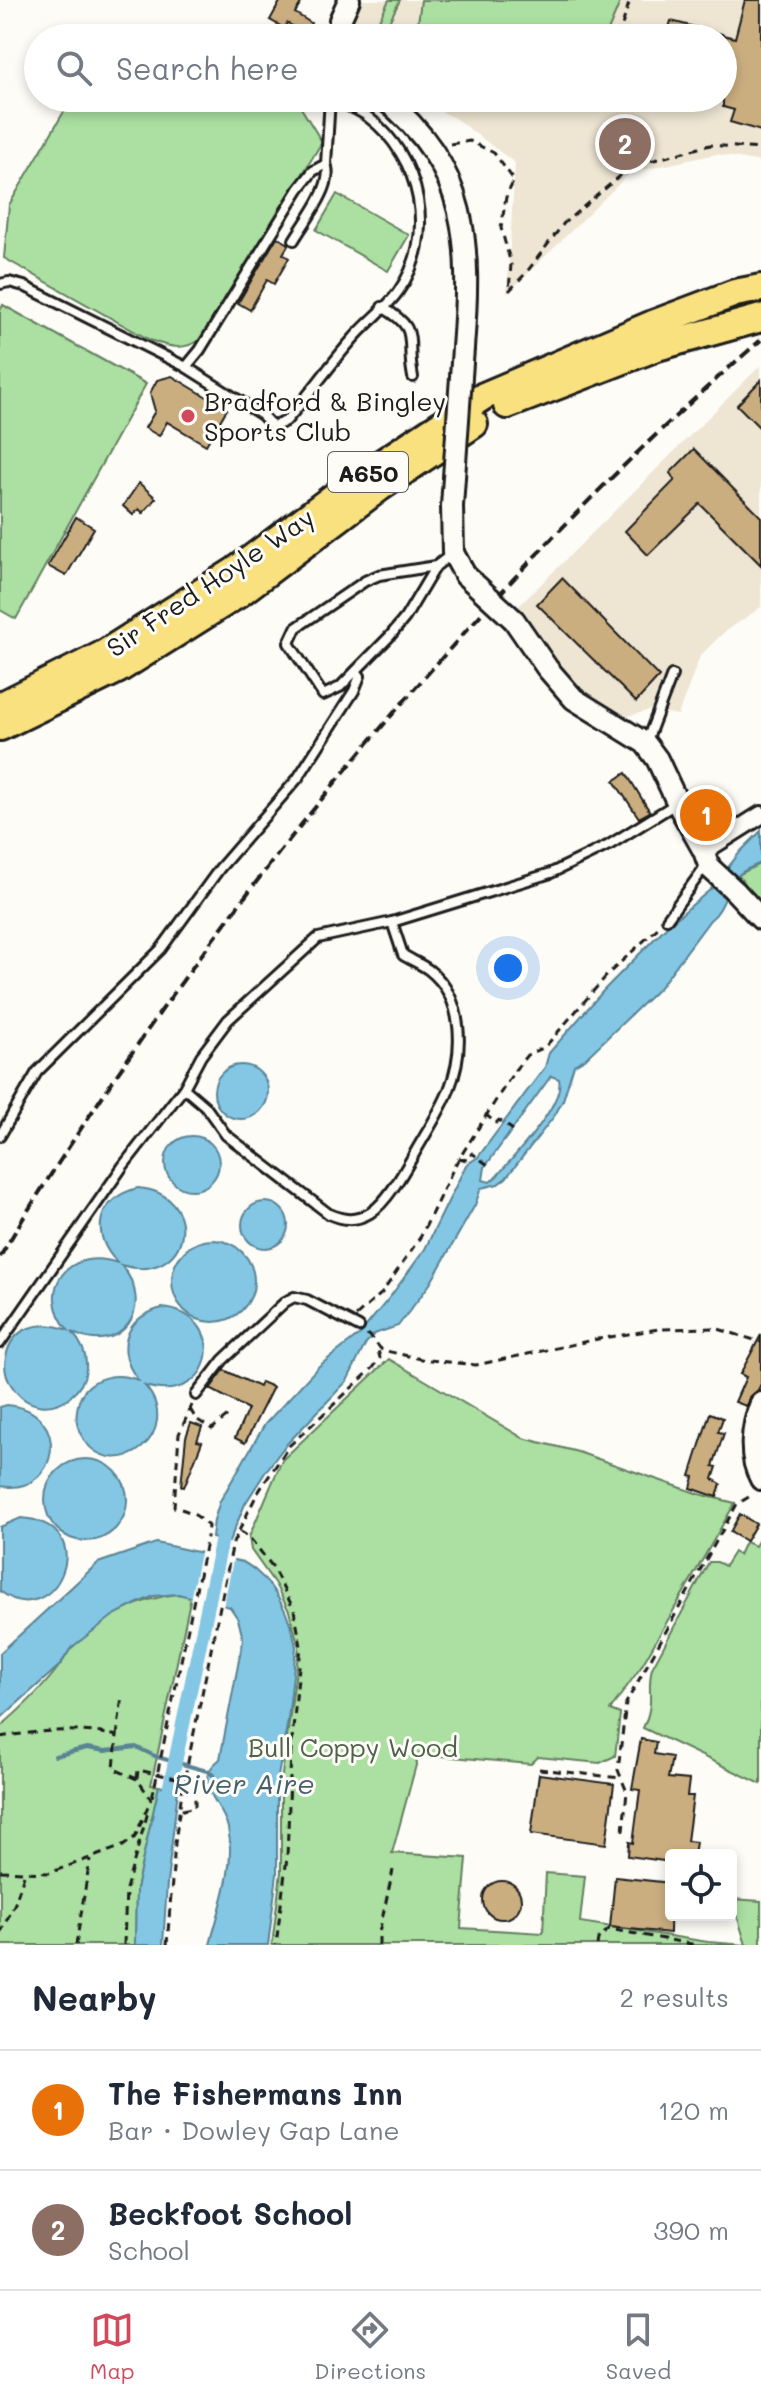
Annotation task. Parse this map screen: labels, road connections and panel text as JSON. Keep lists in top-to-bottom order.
{
  "streets": {
    "highway": ["A650", "Sir Fred Hoyle Way"]
  },
  "water": ["River Aire"],
  "parks": ["Bull Coppy Wood"],
  "places": ["Bradford & Bingley Sports Club"],
  "page": {
    "search": "Search here",
    "pins": ["2", "1"],
    "heading": ["Nearby", "2 results"],
    "list": [
      {
        "mark": "1",
        "name": "The Fishermans Inn",
        "note": "Bar · Dowley Gap Lane",
        "value": "120 m"
      },
      {
        "mark": "2",
        "name": "Beckfoot School",
        "note": "School",
        "value": "390 m"
      }
    ],
    "nav": ["Map", "Directions", "Saved"]
  }
}
